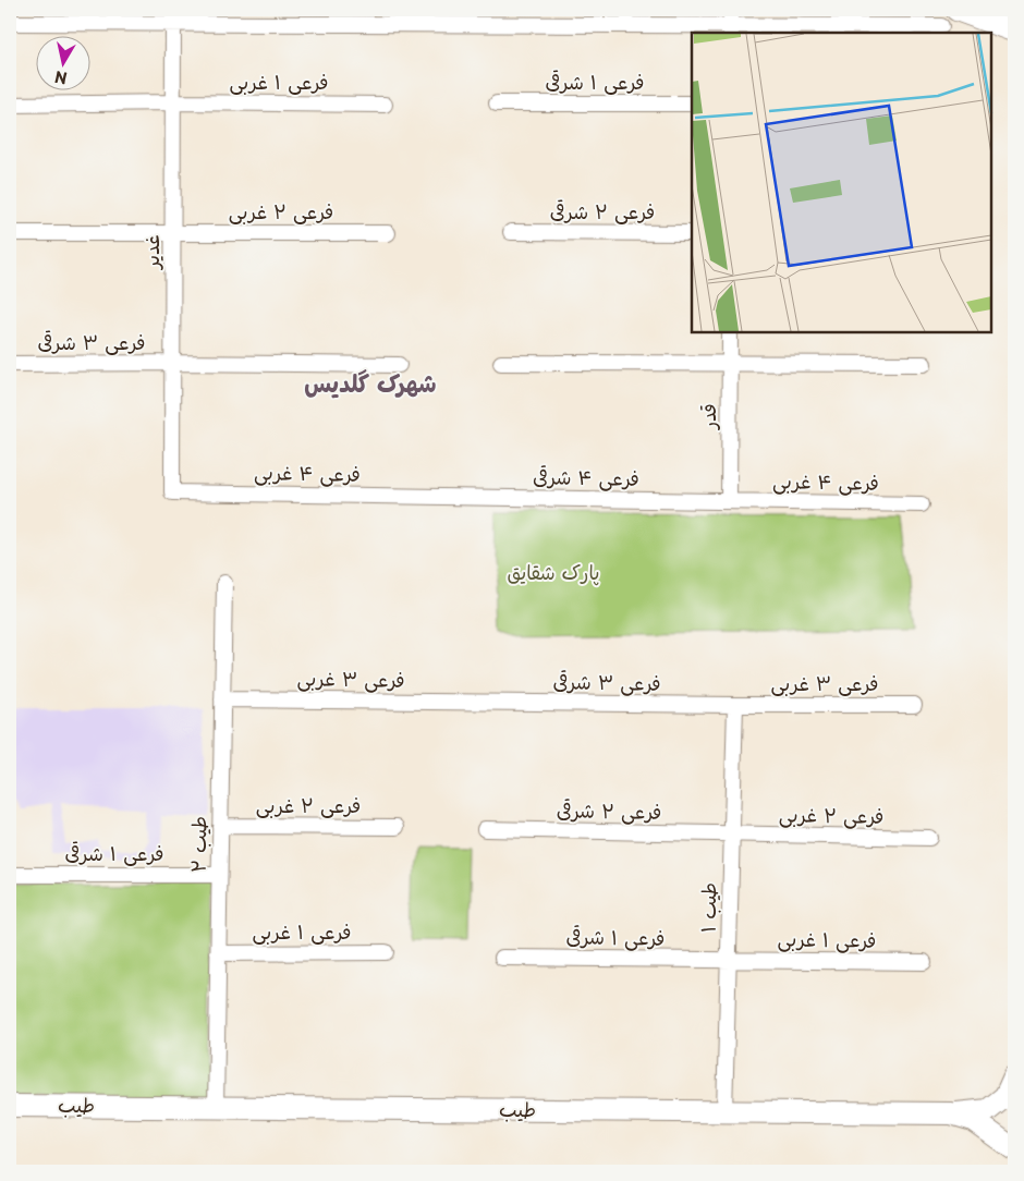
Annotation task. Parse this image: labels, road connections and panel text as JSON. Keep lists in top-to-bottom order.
{
  "streets": {
    "street": [
      "فرعی ۱ غربی",
      "فرعی ۱ شرقی",
      "فرعی ۲ غربی",
      "فرعی ۲ شرقی",
      "غدیر",
      "فرعی ۳ شرقی",
      "قدر",
      "فرعی ۴ غربی",
      "فرعی ۴ شرقی",
      "فرعی ۳ غربی",
      "طیب ۲",
      "طیب ۱",
      "طیب"
    ]
  },
  "crossings": [
    ["فرعی ۱ غربی", "فرعی ۱ شرقی"],
    ["فرعی ۱ غربی", "غدیر"],
    ["فرعی ۱ غربی", "طیب ۲"],
    ["فرعی ۱ غربی", "طیب ۱"],
    ["فرعی ۱ شرقی", "طیب ۲"],
    ["فرعی ۱ شرقی", "طیب ۱"],
    ["فرعی ۲ غربی", "فرعی ۲ شرقی"],
    ["فرعی ۲ غربی", "غدیر"],
    ["فرعی ۲ غربی", "طیب ۲"],
    ["فرعی ۲ غربی", "طیب ۱"],
    ["فرعی ۲ شرقی", "طیب ۱"],
    ["غدیر", "فرعی ۳ شرقی"],
    ["غدیر", "فرعی ۴ غربی"],
    ["فرعی ۳ شرقی", "فرعی ۳ غربی"],
    ["فرعی ۳ شرقی", "طیب ۱"],
    ["قدر", "فرعی ۴ غربی"],
    ["قدر", "فرعی ۴ شرقی"],
    ["فرعی ۴ غربی", "فرعی ۴ شرقی"],
    ["فرعی ۳ غربی", "طیب ۲"],
    ["فرعی ۳ غربی", "طیب ۱"],
    ["طیب ۲", "طیب"],
    ["طیب ۱", "طیب"]
  ],
  "districts": ["شهرک گلدیس"],
  "parks": ["پارک شقایق"],
  "north": "bottom"
}
